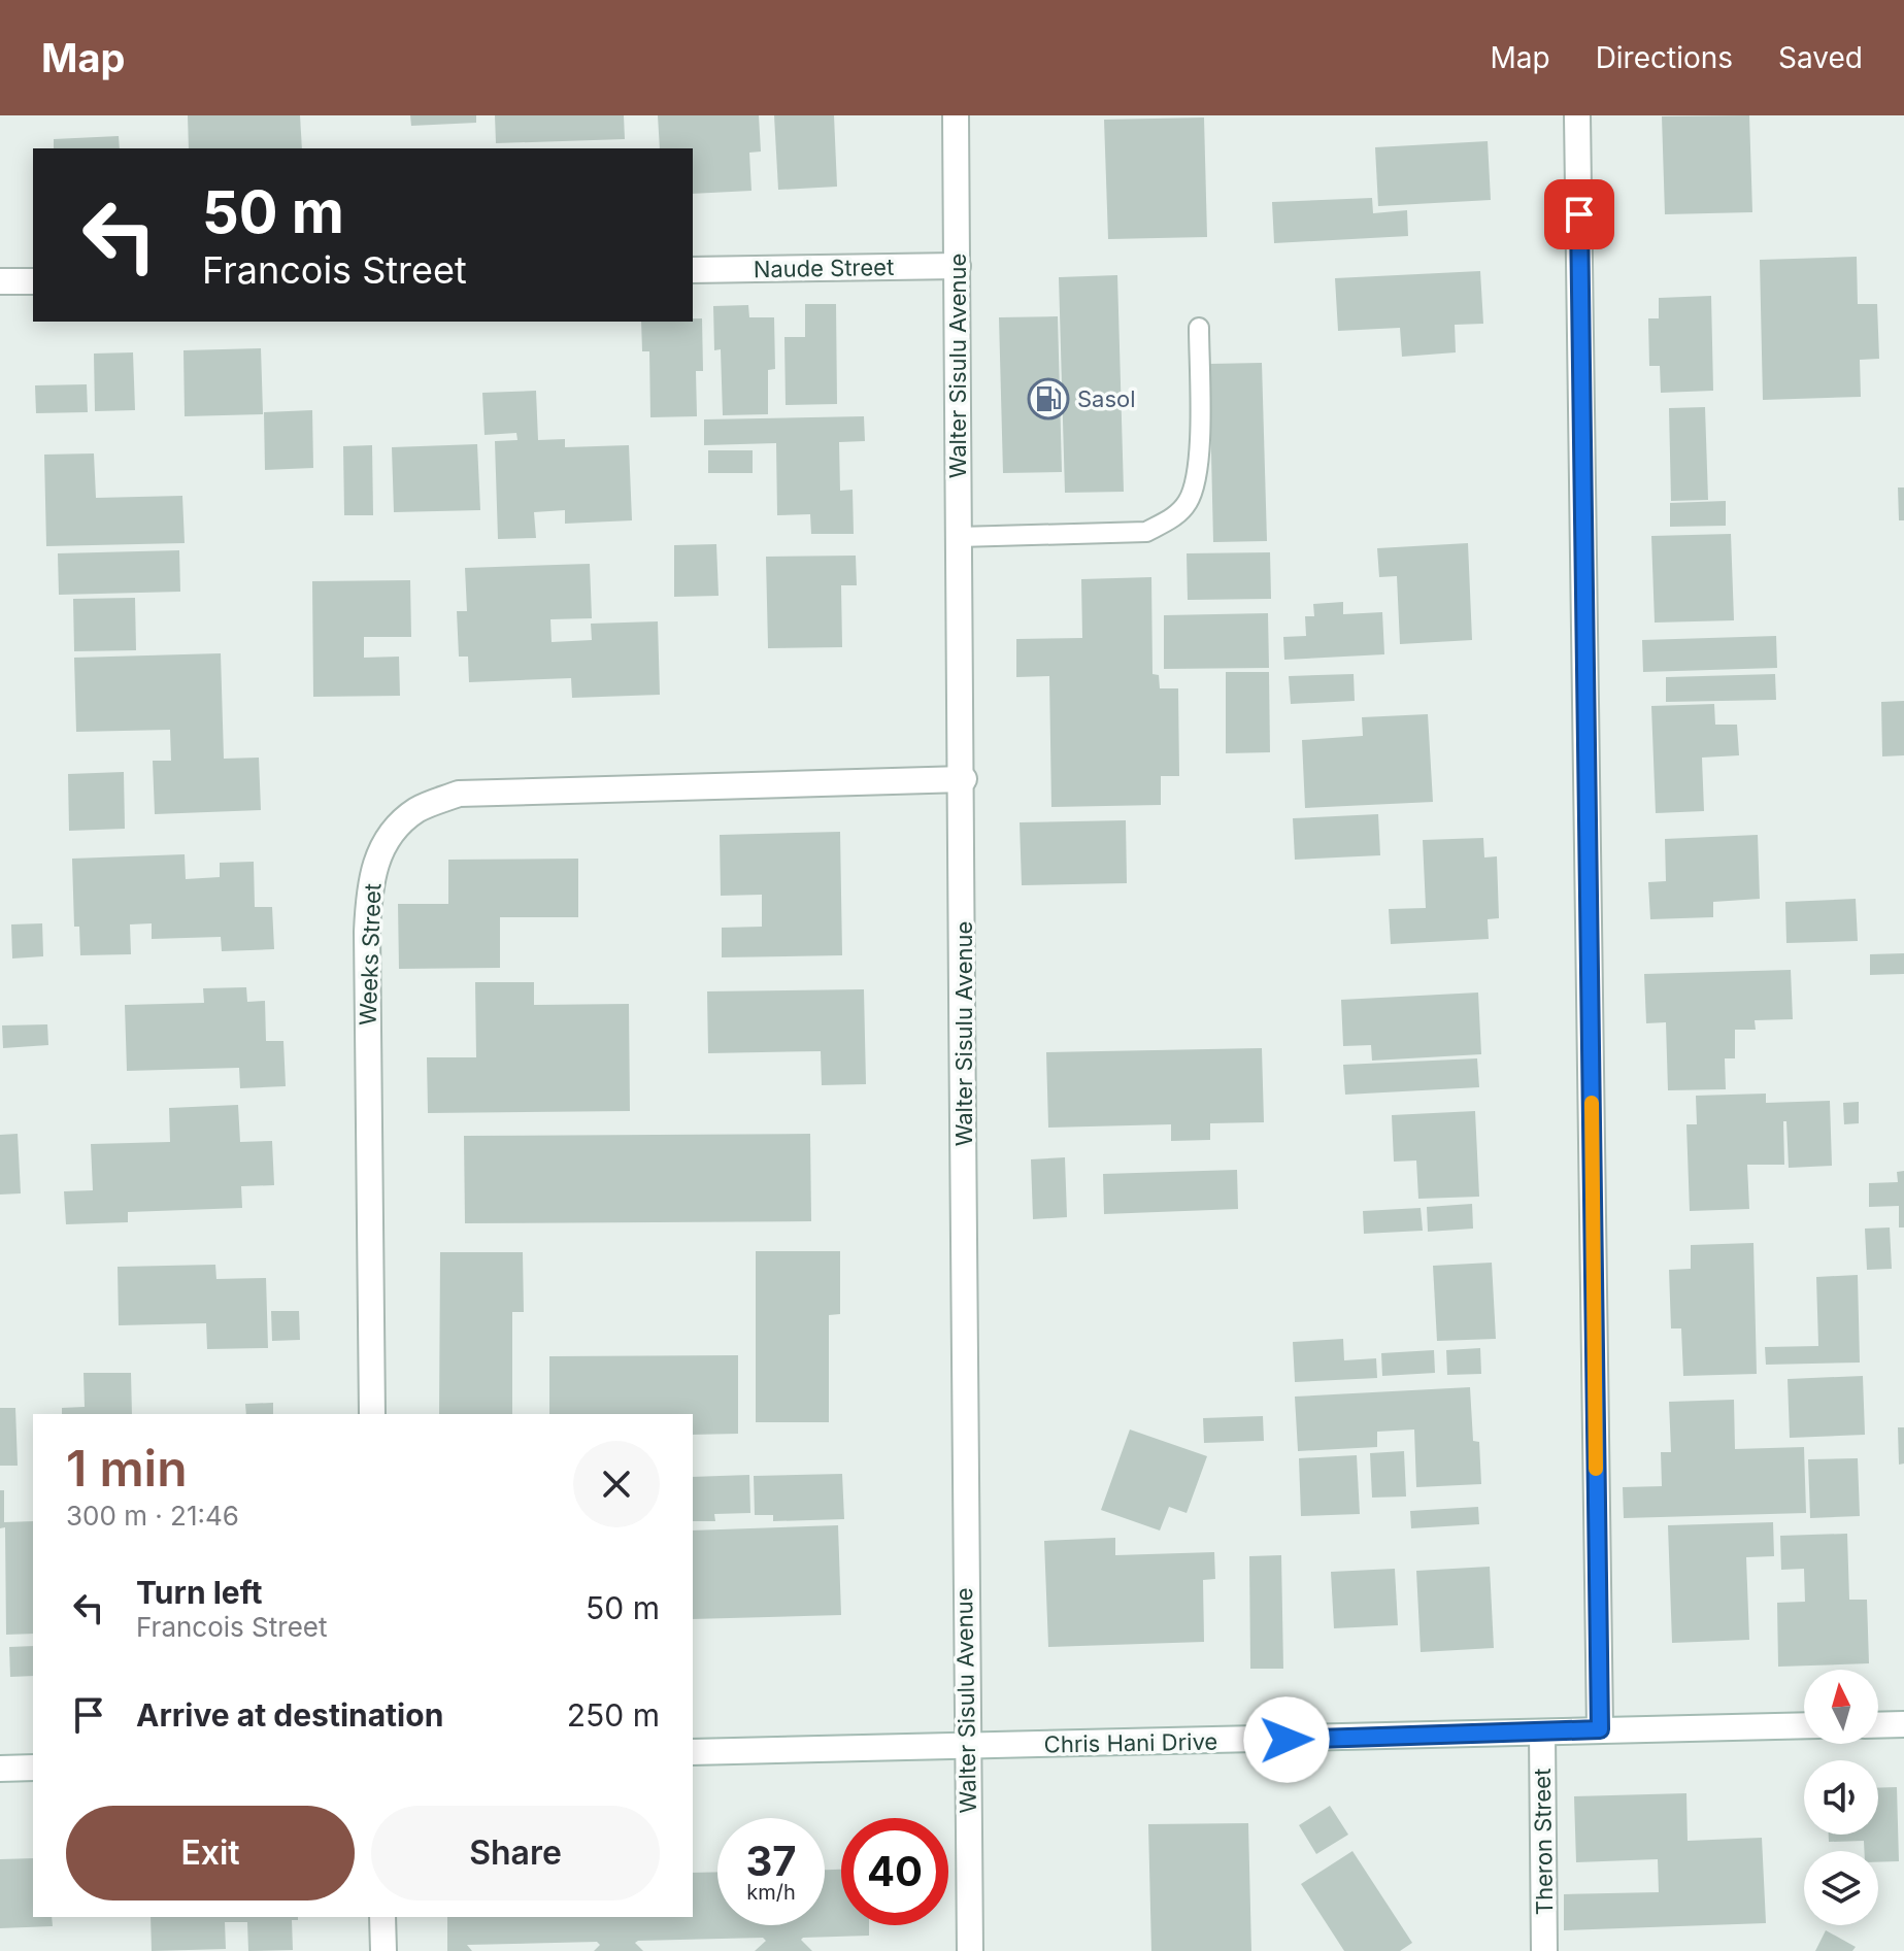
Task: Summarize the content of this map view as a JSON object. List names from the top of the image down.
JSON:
{
  "streets": {
    "street": [
      "Naude Street",
      "Walter Sisulu Avenue",
      "Weeks Street",
      "Chris Hani Drive",
      "Theron Street"
    ]
  },
  "crossings": [
    ["Naude Street", "Walter Sisulu Avenue"],
    ["Walter Sisulu Avenue", "Weeks Street"],
    ["Walter Sisulu Avenue", "Chris Hani Drive"],
    ["Chris Hani Drive", "Theron Street"]
  ],
  "places": {
    "fuel station": ["Sasol"]
  },
  "north": "top",
  "page": {
    "header": "Map",
    "nav": ["Map", "Directions", "Saved"],
    "turn": ["50 m", "Francois Street"],
    "heading": ["1 min", "300 m · 21:46"],
    "list": [
      {
        "name": "Turn left",
        "note": "Francois Street",
        "value": "50 m"
      },
      {
        "name": "Arrive at destination",
        "value": "250 m"
      }
    ],
    "buttons": ["Exit", "Share"],
    "speed": "37 km/h",
    "limit": "40"
  }
}
